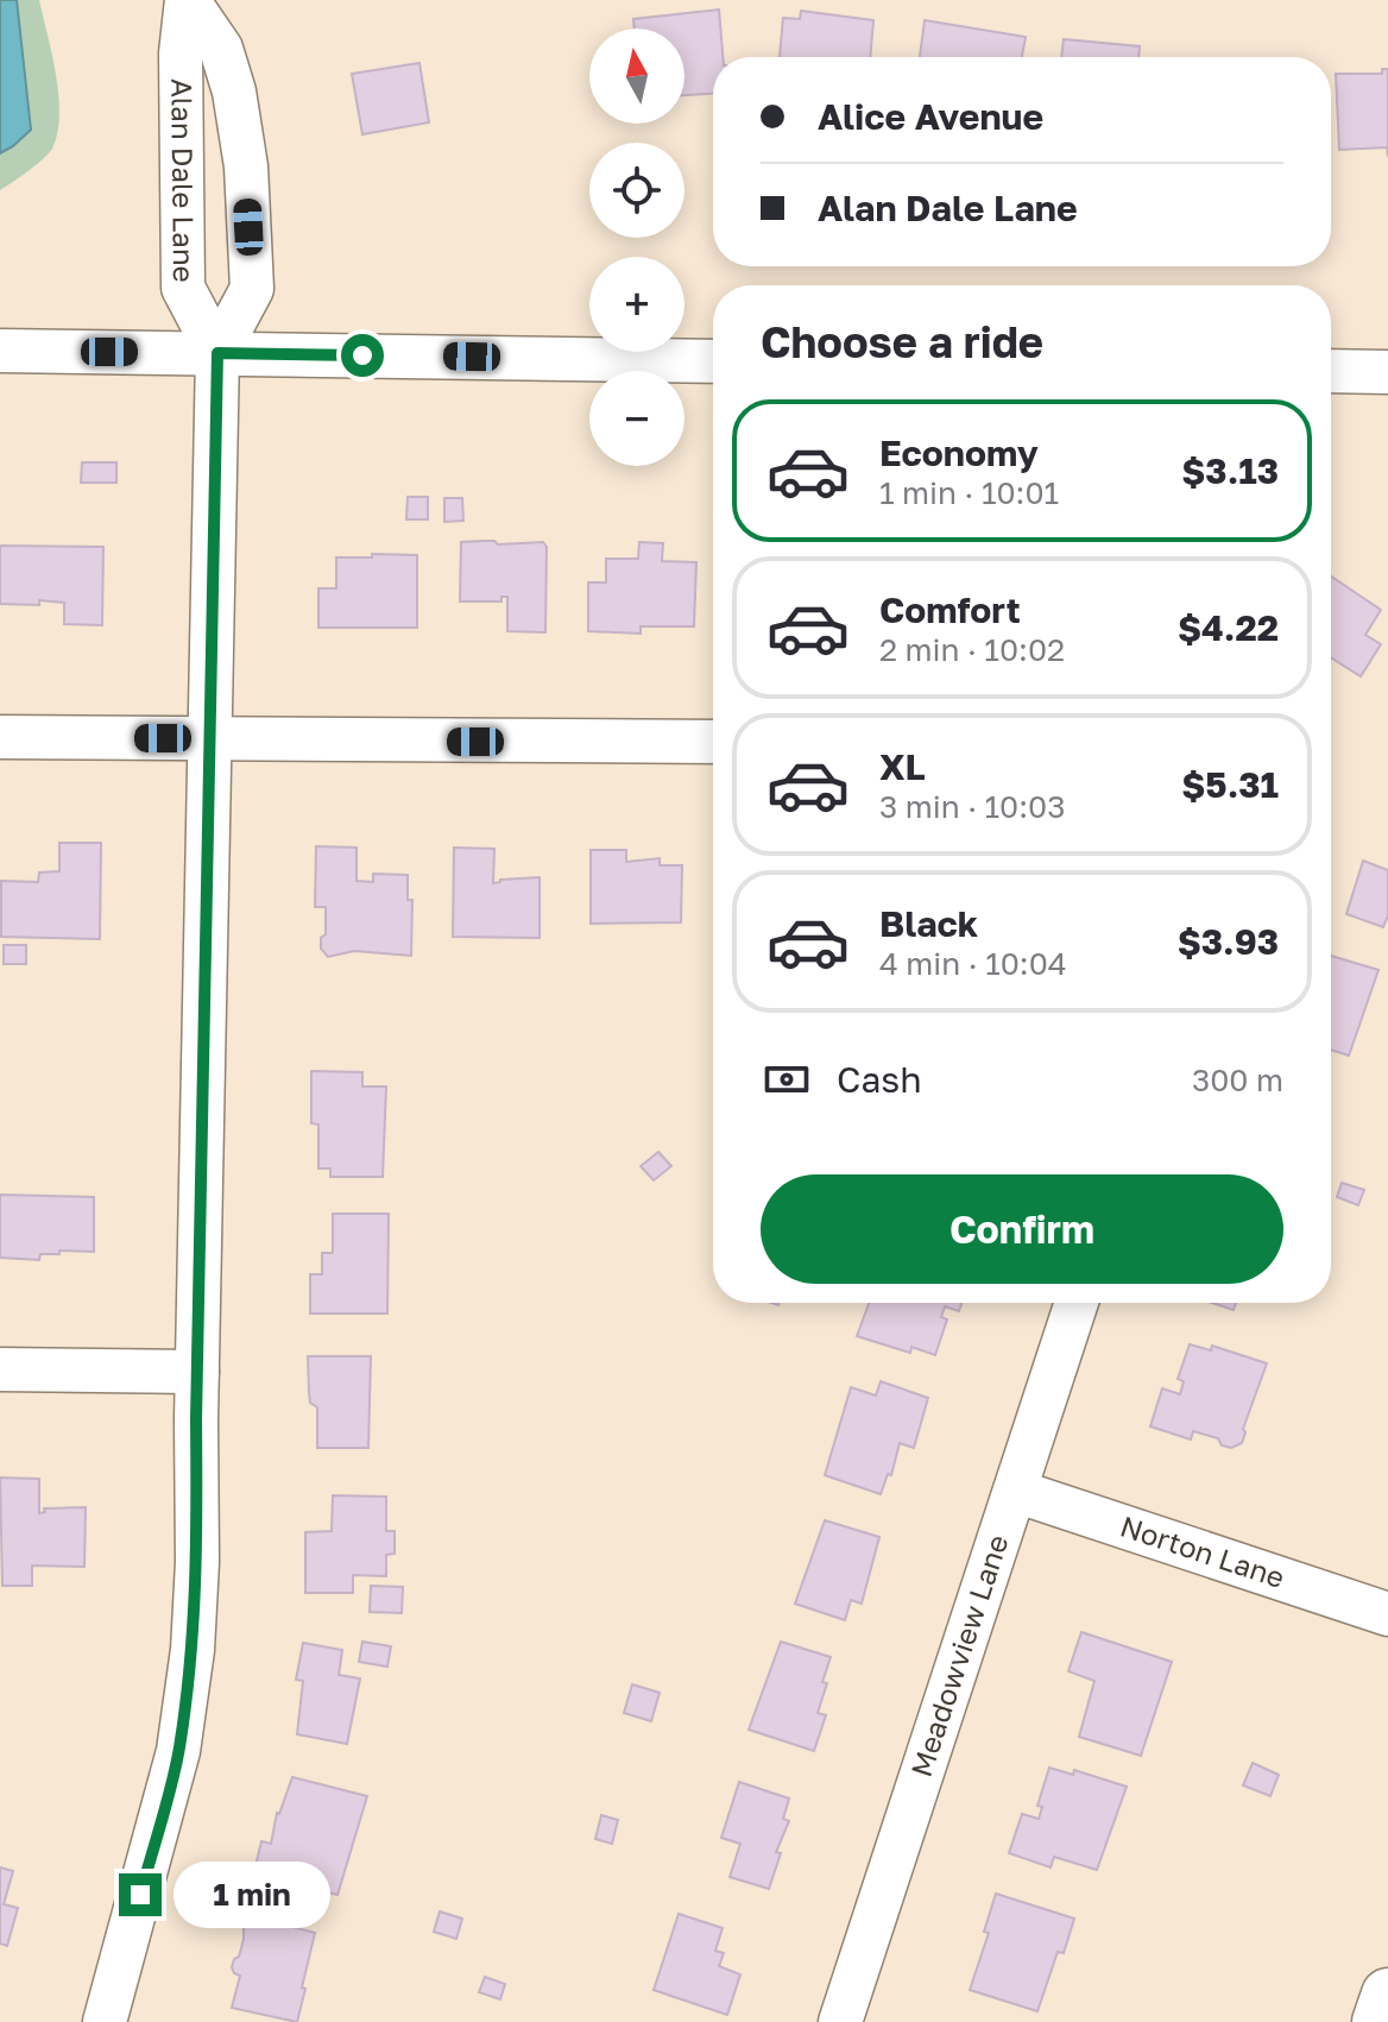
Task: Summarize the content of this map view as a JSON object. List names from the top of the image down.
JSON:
{
  "streets": {
    "street": ["Alan Dale Lane", "Norton Lane", "Meadowview Lane"]
  },
  "crossings": [
    ["Norton Lane", "Meadowview Lane"]
  ],
  "north": "top",
  "page": {
    "map_buttons": ["+", "−"],
    "banner": ["Alice Avenue", "Alan Dale Lane"],
    "heading": "Choose a ride",
    "list": [
      {
        "name": "Economy",
        "note": "1 min · 10:01",
        "value": "$3.13"
      },
      {
        "name": "Comfort",
        "note": "2 min · 10:02",
        "value": "$4.22"
      },
      {
        "name": "XL",
        "note": "3 min · 10:03",
        "value": "$5.31"
      },
      {
        "name": "Black",
        "note": "4 min · 10:04",
        "value": "$3.93"
      }
    ],
    "pay": ["Cash", "300 m"],
    "buttons": "Confirm",
    "bubble": "1 min"
  }
}
